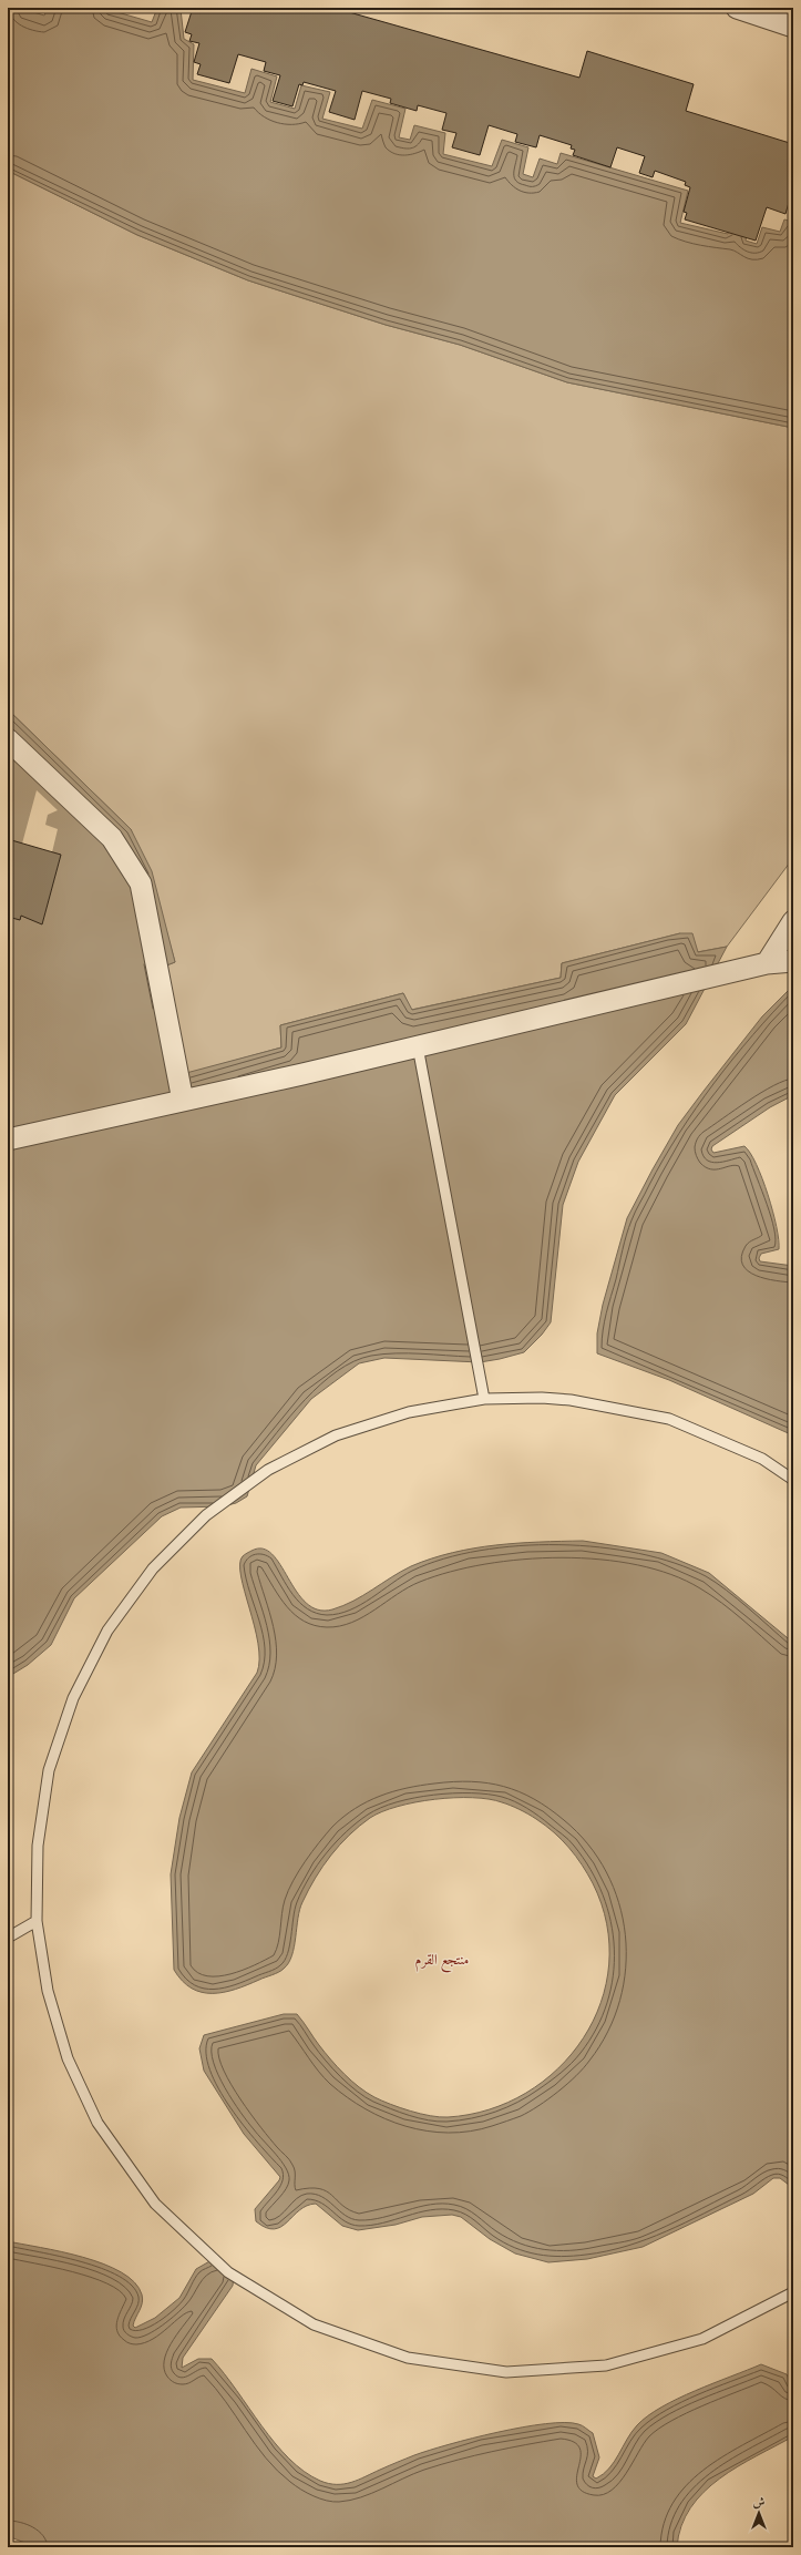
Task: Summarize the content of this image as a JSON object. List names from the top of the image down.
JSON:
{
  "districts": ["منتجع القرم"],
  "north": "top"
}
